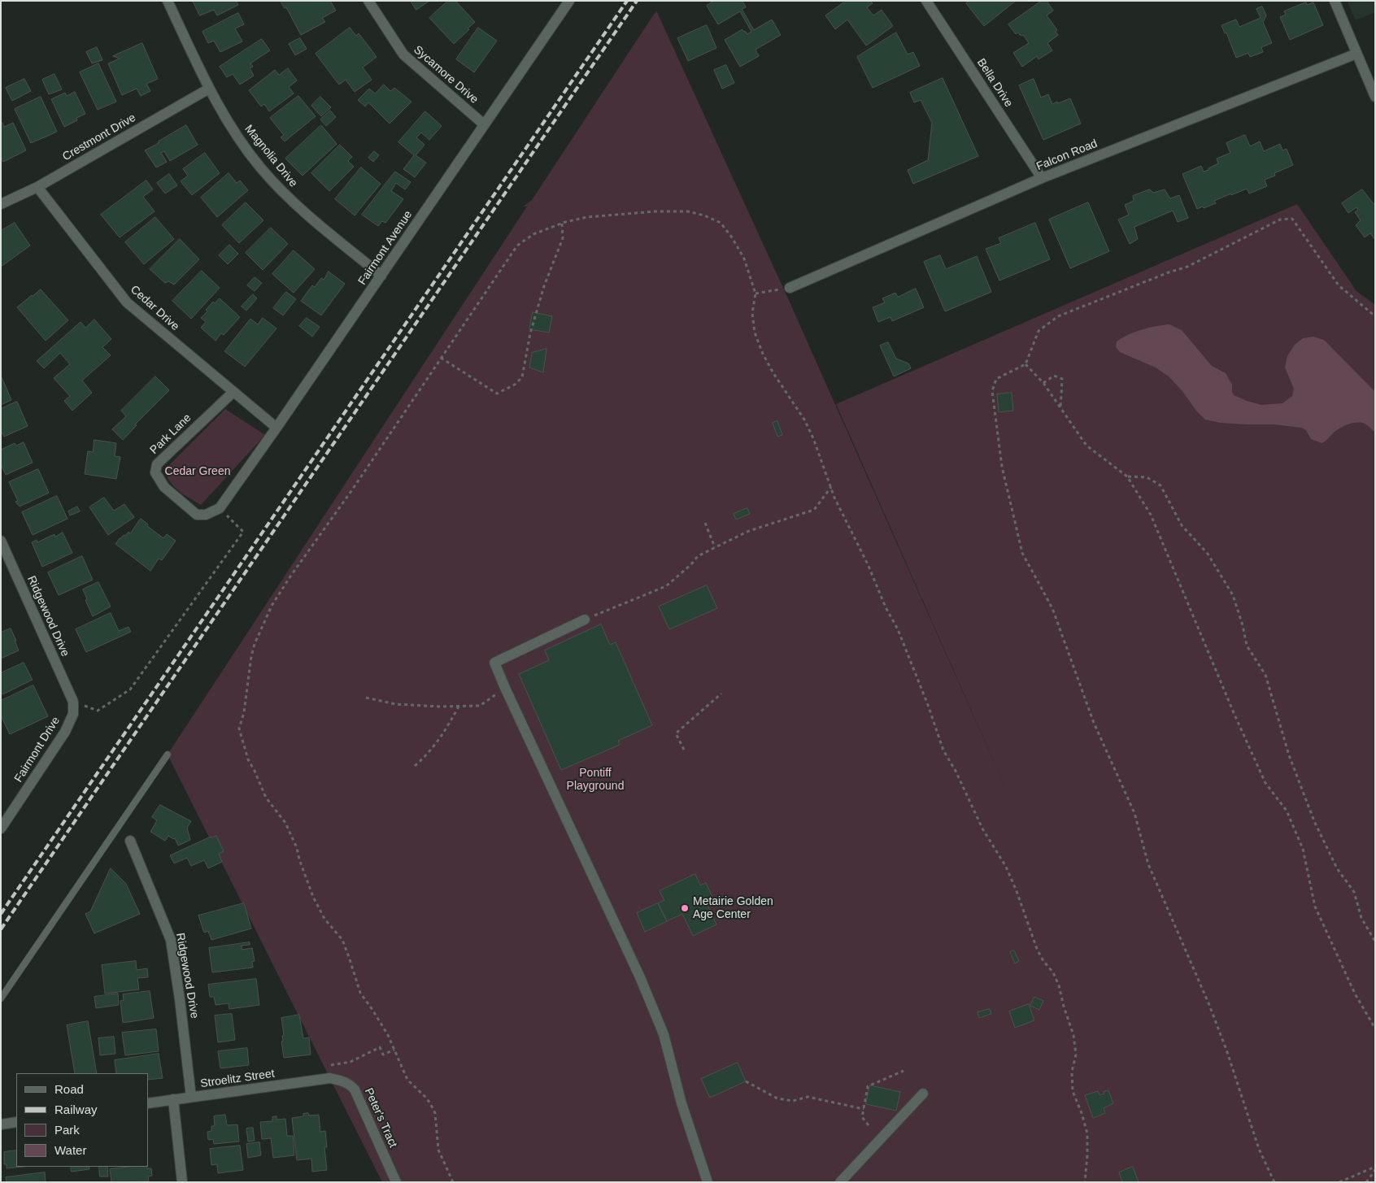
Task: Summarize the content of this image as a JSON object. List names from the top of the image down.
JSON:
{
  "streets": {
    "street": [
      "Sycamore Drive",
      "Bella Drive",
      "Crestmont Drive",
      "Falcon Road",
      "Magnolia Drive",
      "Fairmont Avenue",
      "Cedar Drive",
      "Park Lane",
      "Ridgewood Drive",
      "Fairmont Drive",
      "Stroelitz Street",
      "Peter's Tract"
    ]
  },
  "crossings": [
    ["Sycamore Drive", "Fairmont Avenue"],
    ["Bella Drive", "Falcon Road"],
    ["Crestmont Drive", "Magnolia Drive"],
    ["Crestmont Drive", "Cedar Drive"],
    ["Magnolia Drive", "Fairmont Avenue"],
    ["Fairmont Avenue", "Cedar Drive"],
    ["Fairmont Avenue", "Park Lane"],
    ["Cedar Drive", "Park Lane"],
    ["Ridgewood Drive", "Fairmont Drive"],
    ["Ridgewood Drive", "Stroelitz Street"],
    ["Stroelitz Street", "Peter's Tract"]
  ],
  "parks": ["Cedar Green", "Pontiff Playground"],
  "places": ["Metairie Golden Age Center"],
  "legend": [
    "Road",
    "Railway",
    "Park",
    "Water"
  ]
}
